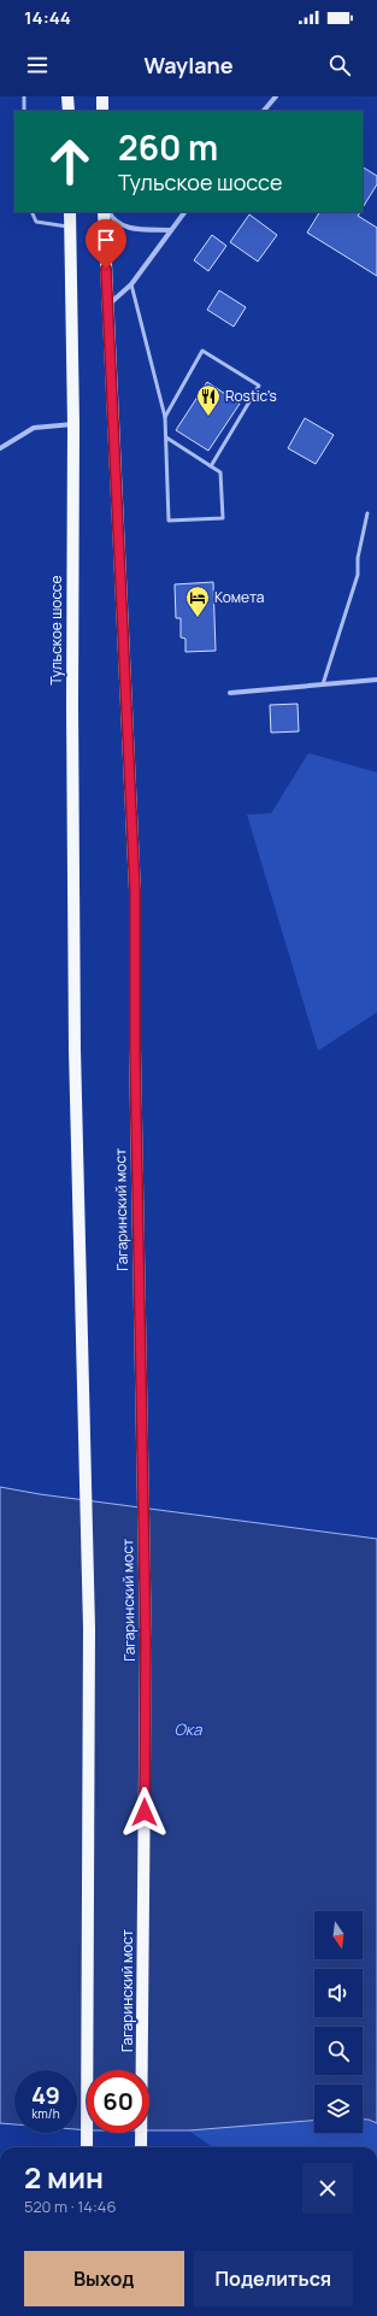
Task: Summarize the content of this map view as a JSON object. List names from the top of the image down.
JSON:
{
  "streets": {
    "main road": ["Тульское шоссе", "Гагаринский мост"]
  },
  "water": ["Ока"],
  "places": {
    "restaurant": ["Rostic's"],
    "hotel": ["Комета"]
  },
  "north": "bottom",
  "page": {
    "status": "14:44",
    "header": "Waylane",
    "turn": ["260 m", "Тульское шоссе"],
    "speed": "49 km/h",
    "limit": "60",
    "heading": ["2 мин", "520 m · 14:46"],
    "buttons": ["Выход", "Поделиться"]
  }
}
